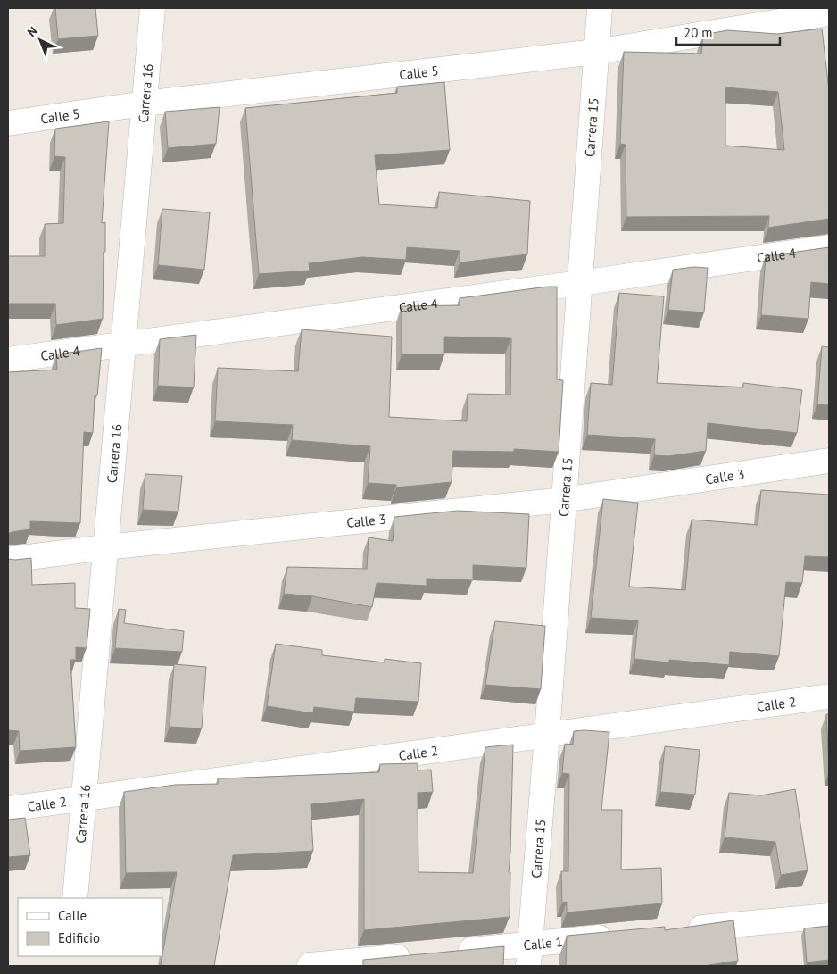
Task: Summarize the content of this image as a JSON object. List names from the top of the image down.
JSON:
{
  "streets": {
    "street": [
      "Calle 5",
      "Carrera 16",
      "Carrera 15",
      "Calle 4",
      "Calle 3",
      "Calle 2",
      "Calle 1"
    ]
  },
  "crossings": [
    ["Calle 5", "Carrera 16"],
    ["Calle 5", "Carrera 15"],
    ["Carrera 16", "Calle 4"],
    ["Carrera 16", "Calle 3"],
    ["Carrera 16", "Calle 2"],
    ["Carrera 15", "Calle 4"],
    ["Carrera 15", "Calle 3"],
    ["Carrera 15", "Calle 2"],
    ["Carrera 15", "Calle 1"]
  ],
  "legend": ["Calle", "Edificio"],
  "scale_bar": "20 m",
  "north": "top left"
}
